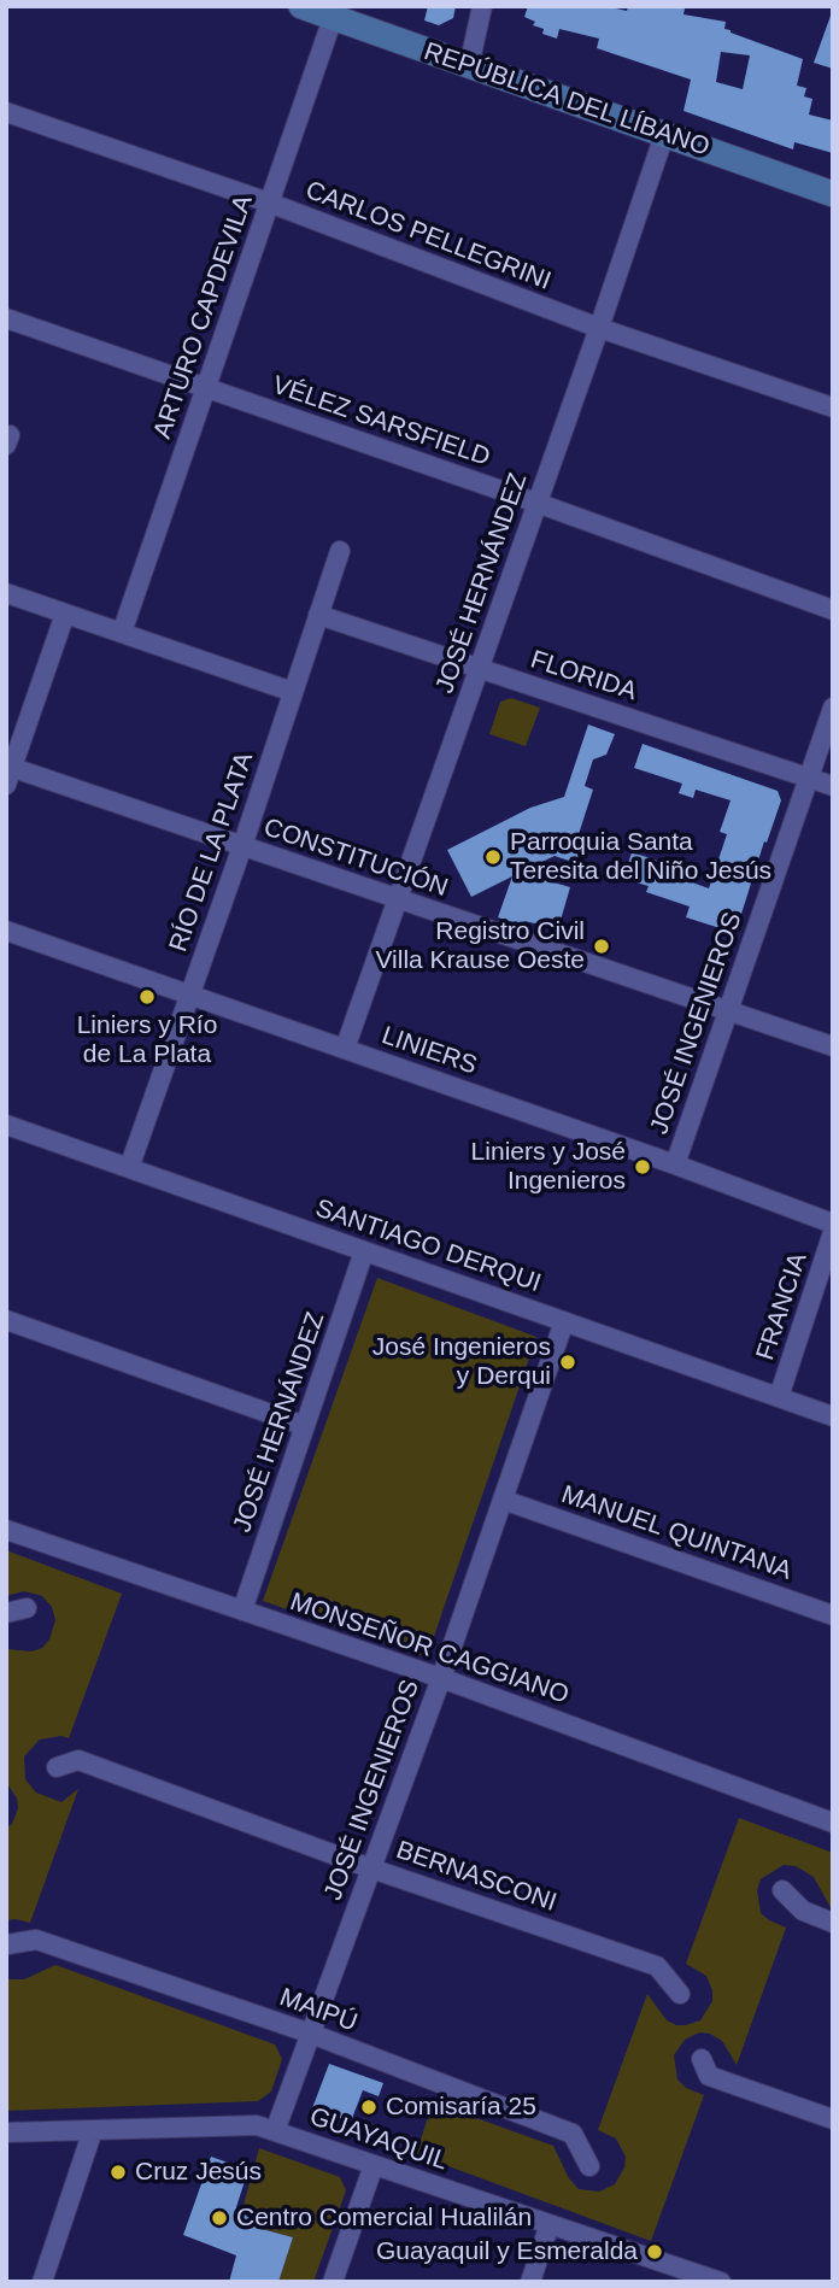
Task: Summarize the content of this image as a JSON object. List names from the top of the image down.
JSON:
{
  "streets": {
    "main road": ["REPÚBLICA DEL LÍBANO"],
    "street": [
      "CARLOS PELLEGRINI",
      "ARTURO CAPDEVILA",
      "VÉLEZ SARSFIELD",
      "JOSÉ HERNÁNDEZ",
      "FLORIDA",
      "RÍO DE LA PLATA",
      "CONSTITUCIÓN",
      "JOSÉ INGENIEROS",
      "LINIERS",
      "SANTIAGO DERQUI",
      "FRANCIA",
      "MANUEL QUINTANA",
      "MONSEÑOR CAGGIANO",
      "BERNASCONI",
      "MAIPÚ",
      "GUAYAQUIL"
    ]
  },
  "crossings": [
    ["REPÚBLICA DEL LÍBANO", "ARTURO CAPDEVILA"],
    ["REPÚBLICA DEL LÍBANO", "JOSÉ HERNÁNDEZ"],
    ["CARLOS PELLEGRINI", "ARTURO CAPDEVILA"],
    ["CARLOS PELLEGRINI", "JOSÉ HERNÁNDEZ"],
    ["ARTURO CAPDEVILA", "VÉLEZ SARSFIELD"],
    ["VÉLEZ SARSFIELD", "JOSÉ HERNÁNDEZ"],
    ["JOSÉ HERNÁNDEZ", "FLORIDA"],
    ["JOSÉ HERNÁNDEZ", "CONSTITUCIÓN"],
    ["JOSÉ HERNÁNDEZ", "LINIERS"],
    ["JOSÉ HERNÁNDEZ", "SANTIAGO DERQUI"],
    ["JOSÉ HERNÁNDEZ", "MONSEÑOR CAGGIANO"],
    ["FLORIDA", "RÍO DE LA PLATA"],
    ["FLORIDA", "JOSÉ INGENIEROS"],
    ["RÍO DE LA PLATA", "CONSTITUCIÓN"],
    ["RÍO DE LA PLATA", "LINIERS"],
    ["RÍO DE LA PLATA", "SANTIAGO DERQUI"],
    ["CONSTITUCIÓN", "JOSÉ INGENIEROS"],
    ["JOSÉ INGENIEROS", "LINIERS"],
    ["JOSÉ INGENIEROS", "SANTIAGO DERQUI"],
    ["JOSÉ INGENIEROS", "MANUEL QUINTANA"],
    ["JOSÉ INGENIEROS", "MONSEÑOR CAGGIANO"],
    ["JOSÉ INGENIEROS", "BERNASCONI"],
    ["JOSÉ INGENIEROS", "MAIPÚ"],
    ["JOSÉ INGENIEROS", "GUAYAQUIL"],
    ["SANTIAGO DERQUI", "FRANCIA"]
  ],
  "places": [
    "Parroquia Santa Teresita del Niño Jesús",
    "Registro Civil Villa Krause Oeste",
    "Liniers y Río de La Plata",
    "Liniers y José Ingenieros",
    "José Ingenieros y Derqui",
    "Comisaría 25",
    "Cruz Jesús",
    "Centro Comercial Hualilán",
    "Guayaquil y Esmeralda"
  ]
}
